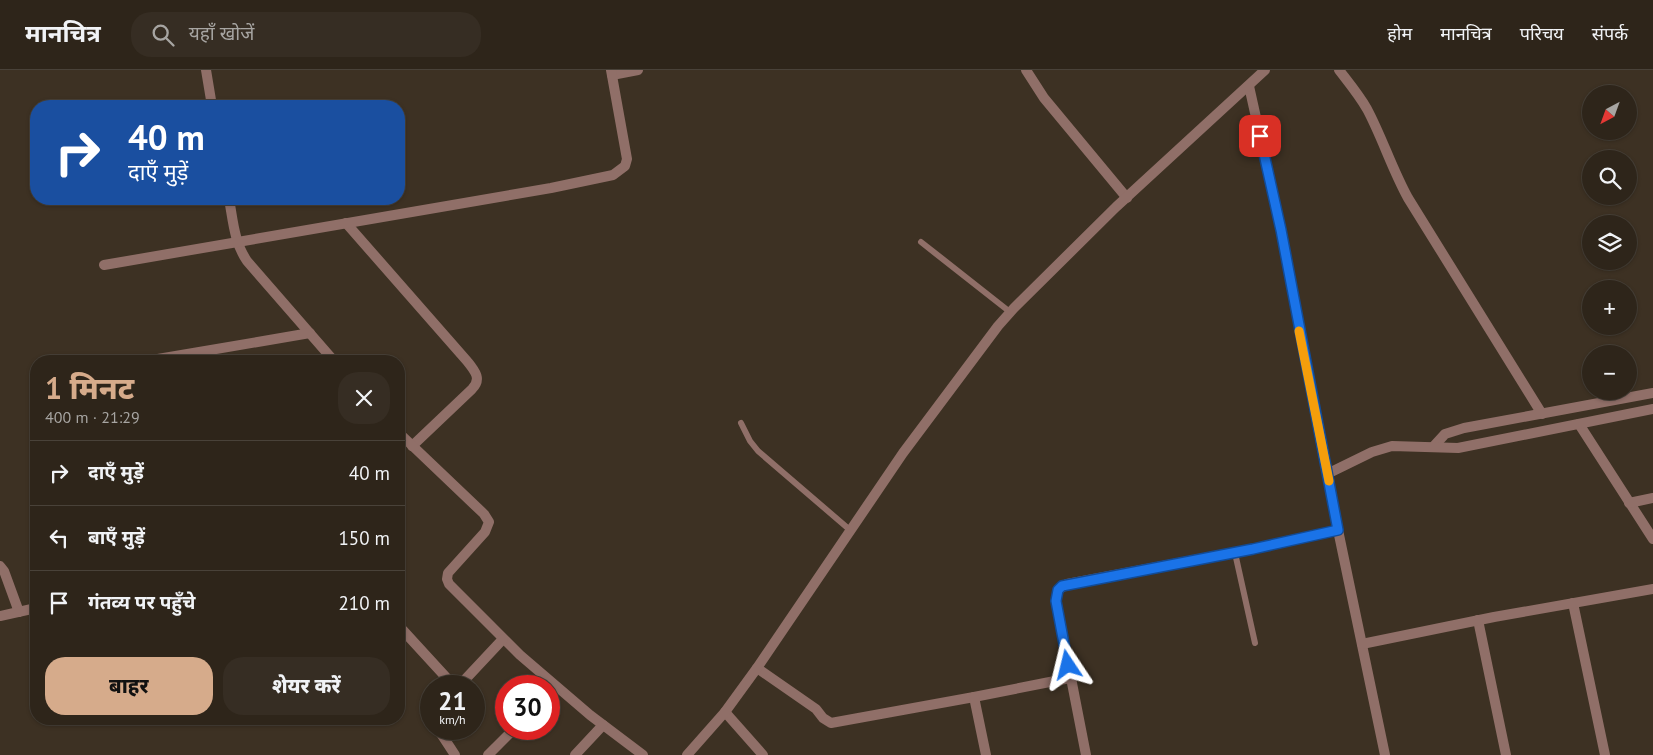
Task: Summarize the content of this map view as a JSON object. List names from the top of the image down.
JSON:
{
  "north": "bottom left",
  "page": {
    "header": "मानचित्र",
    "search": "यहाँ खोजें",
    "nav": [
      "होम",
      "मानचित्र",
      "परिचय",
      "संपर्क"
    ],
    "map_buttons": ["+", "−"],
    "turn": ["40 m", "दाएँ मुड़ें"],
    "heading": ["1 मिनट", "400 m · 21:29"],
    "list": [
      {
        "name": "दाएँ मुड़ें",
        "value": "40 m"
      },
      {
        "name": "बाएँ मुड़ें",
        "value": "150 m"
      },
      {
        "name": "गंतव्य पर पहुँचे",
        "value": "210 m"
      }
    ],
    "buttons": ["बाहर", "शेयर करें"],
    "speed": "21 km/h",
    "limit": "30"
  }
}
